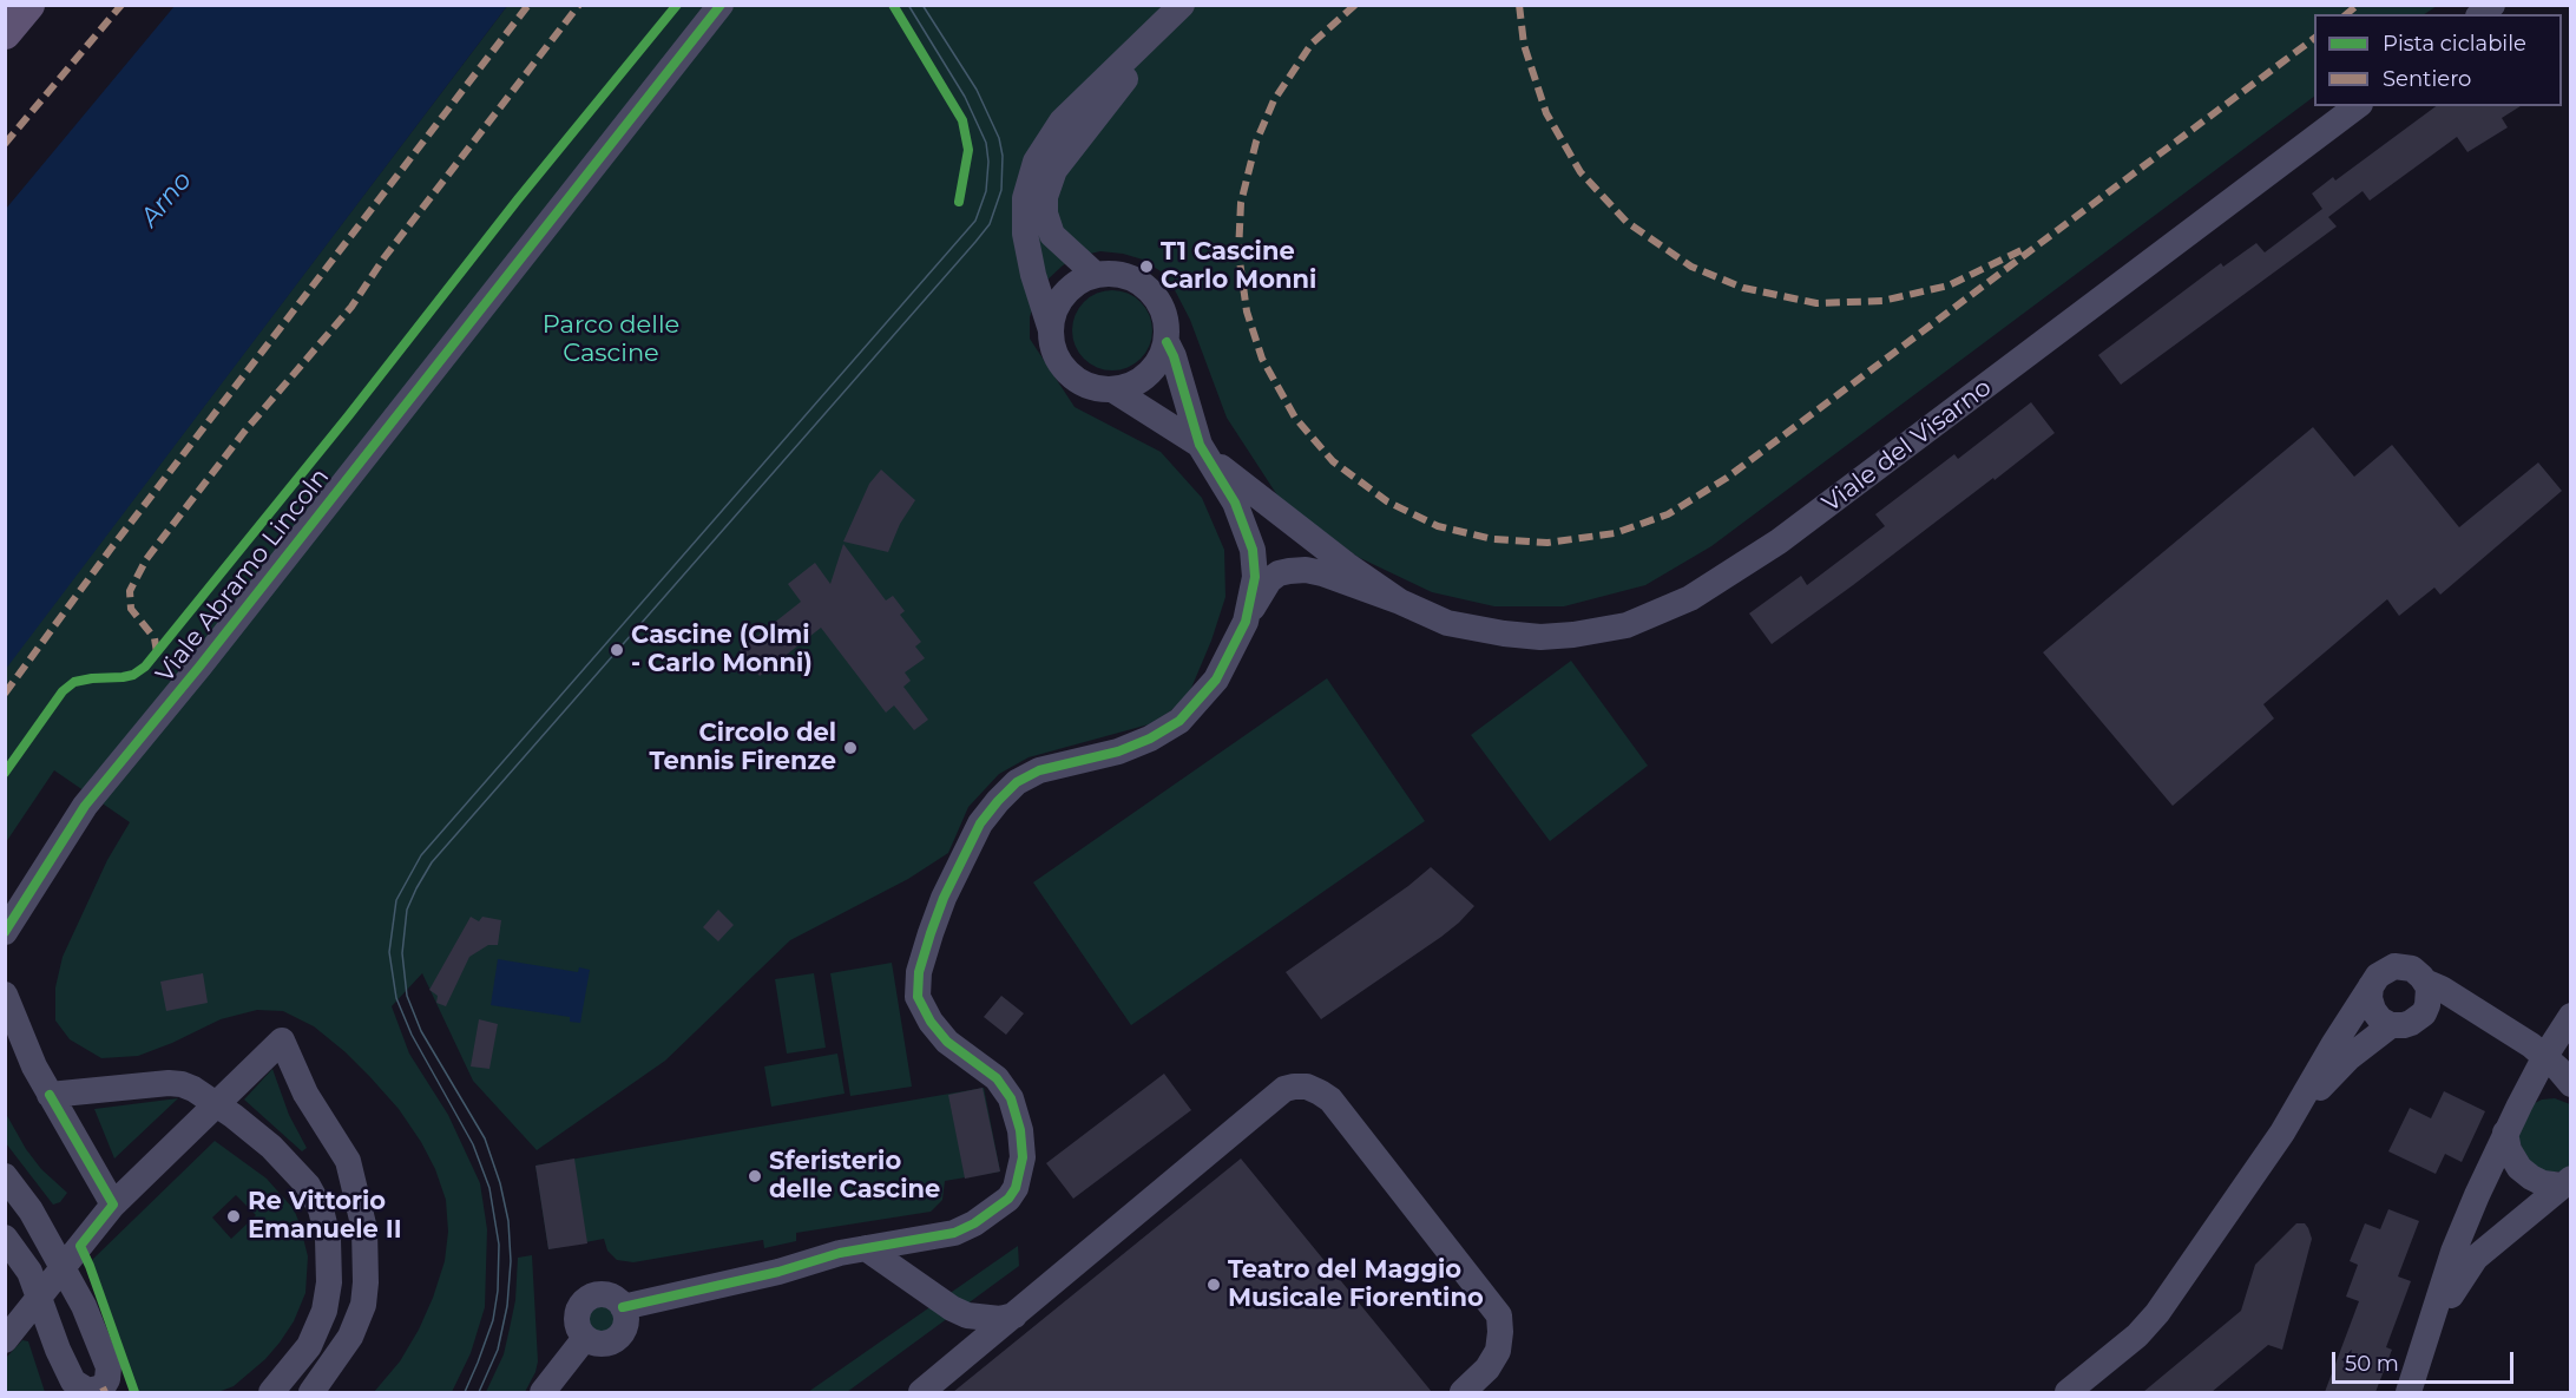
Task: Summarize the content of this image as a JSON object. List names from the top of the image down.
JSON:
{
  "streets": {
    "street": ["Viale del Visarno", "Viale Abramo Lincoln"]
  },
  "water": ["Arno"],
  "parks": ["Parco delle Cascine"],
  "places": [
    "T1 Cascine Carlo Monni",
    "Cascine (Olmi - Carlo Monni)",
    "Circolo del Tennis Firenze",
    "Sferisterio delle Cascine",
    "Re Vittorio Emanuele II",
    "Teatro del Maggio Musicale Fiorentino"
  ],
  "legend": ["Pista ciclabile", "Sentiero"],
  "scale_bar": "50 m"
}
